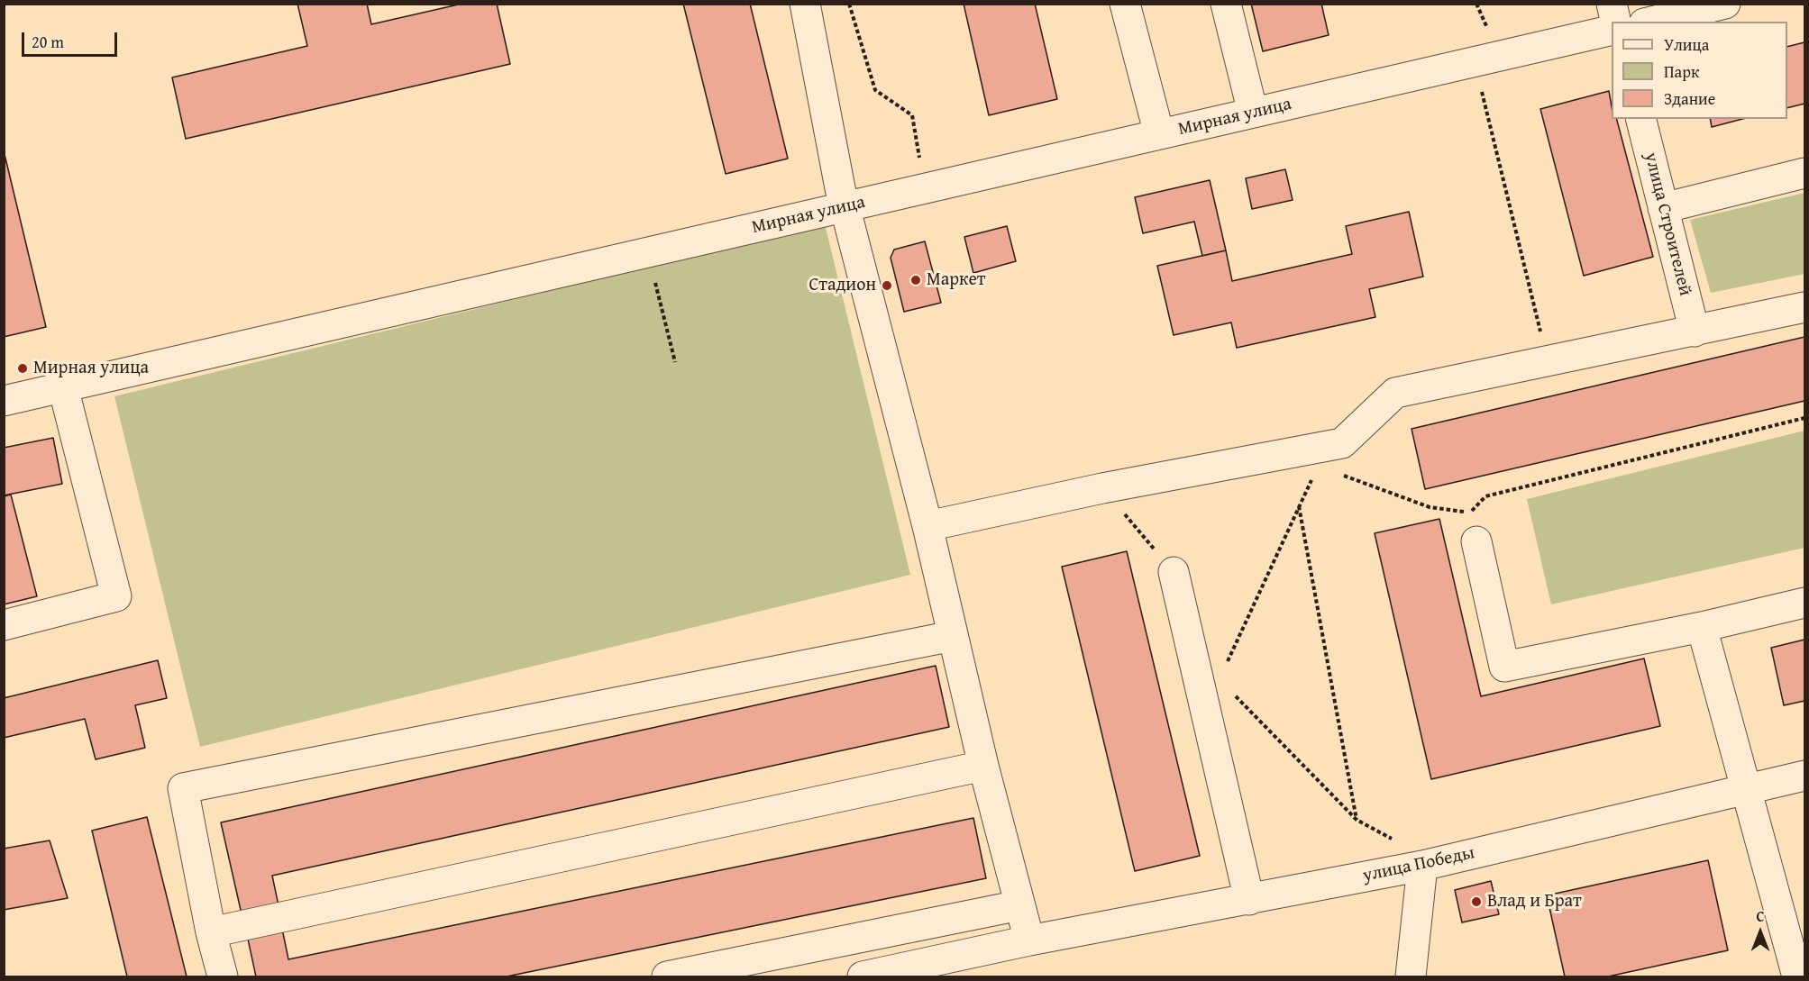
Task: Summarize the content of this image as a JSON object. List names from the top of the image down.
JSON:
{
  "streets": {
    "street": ["Мирная улица", "улица Строителей", "улица Победы"]
  },
  "places": [
    "Маркет",
    "Стадион",
    "Мирная улица",
    "Влад и Брат"
  ],
  "legend": ["Улица", "Парк", "Здание"],
  "scale_bar": "20 m",
  "north": "top"
}
